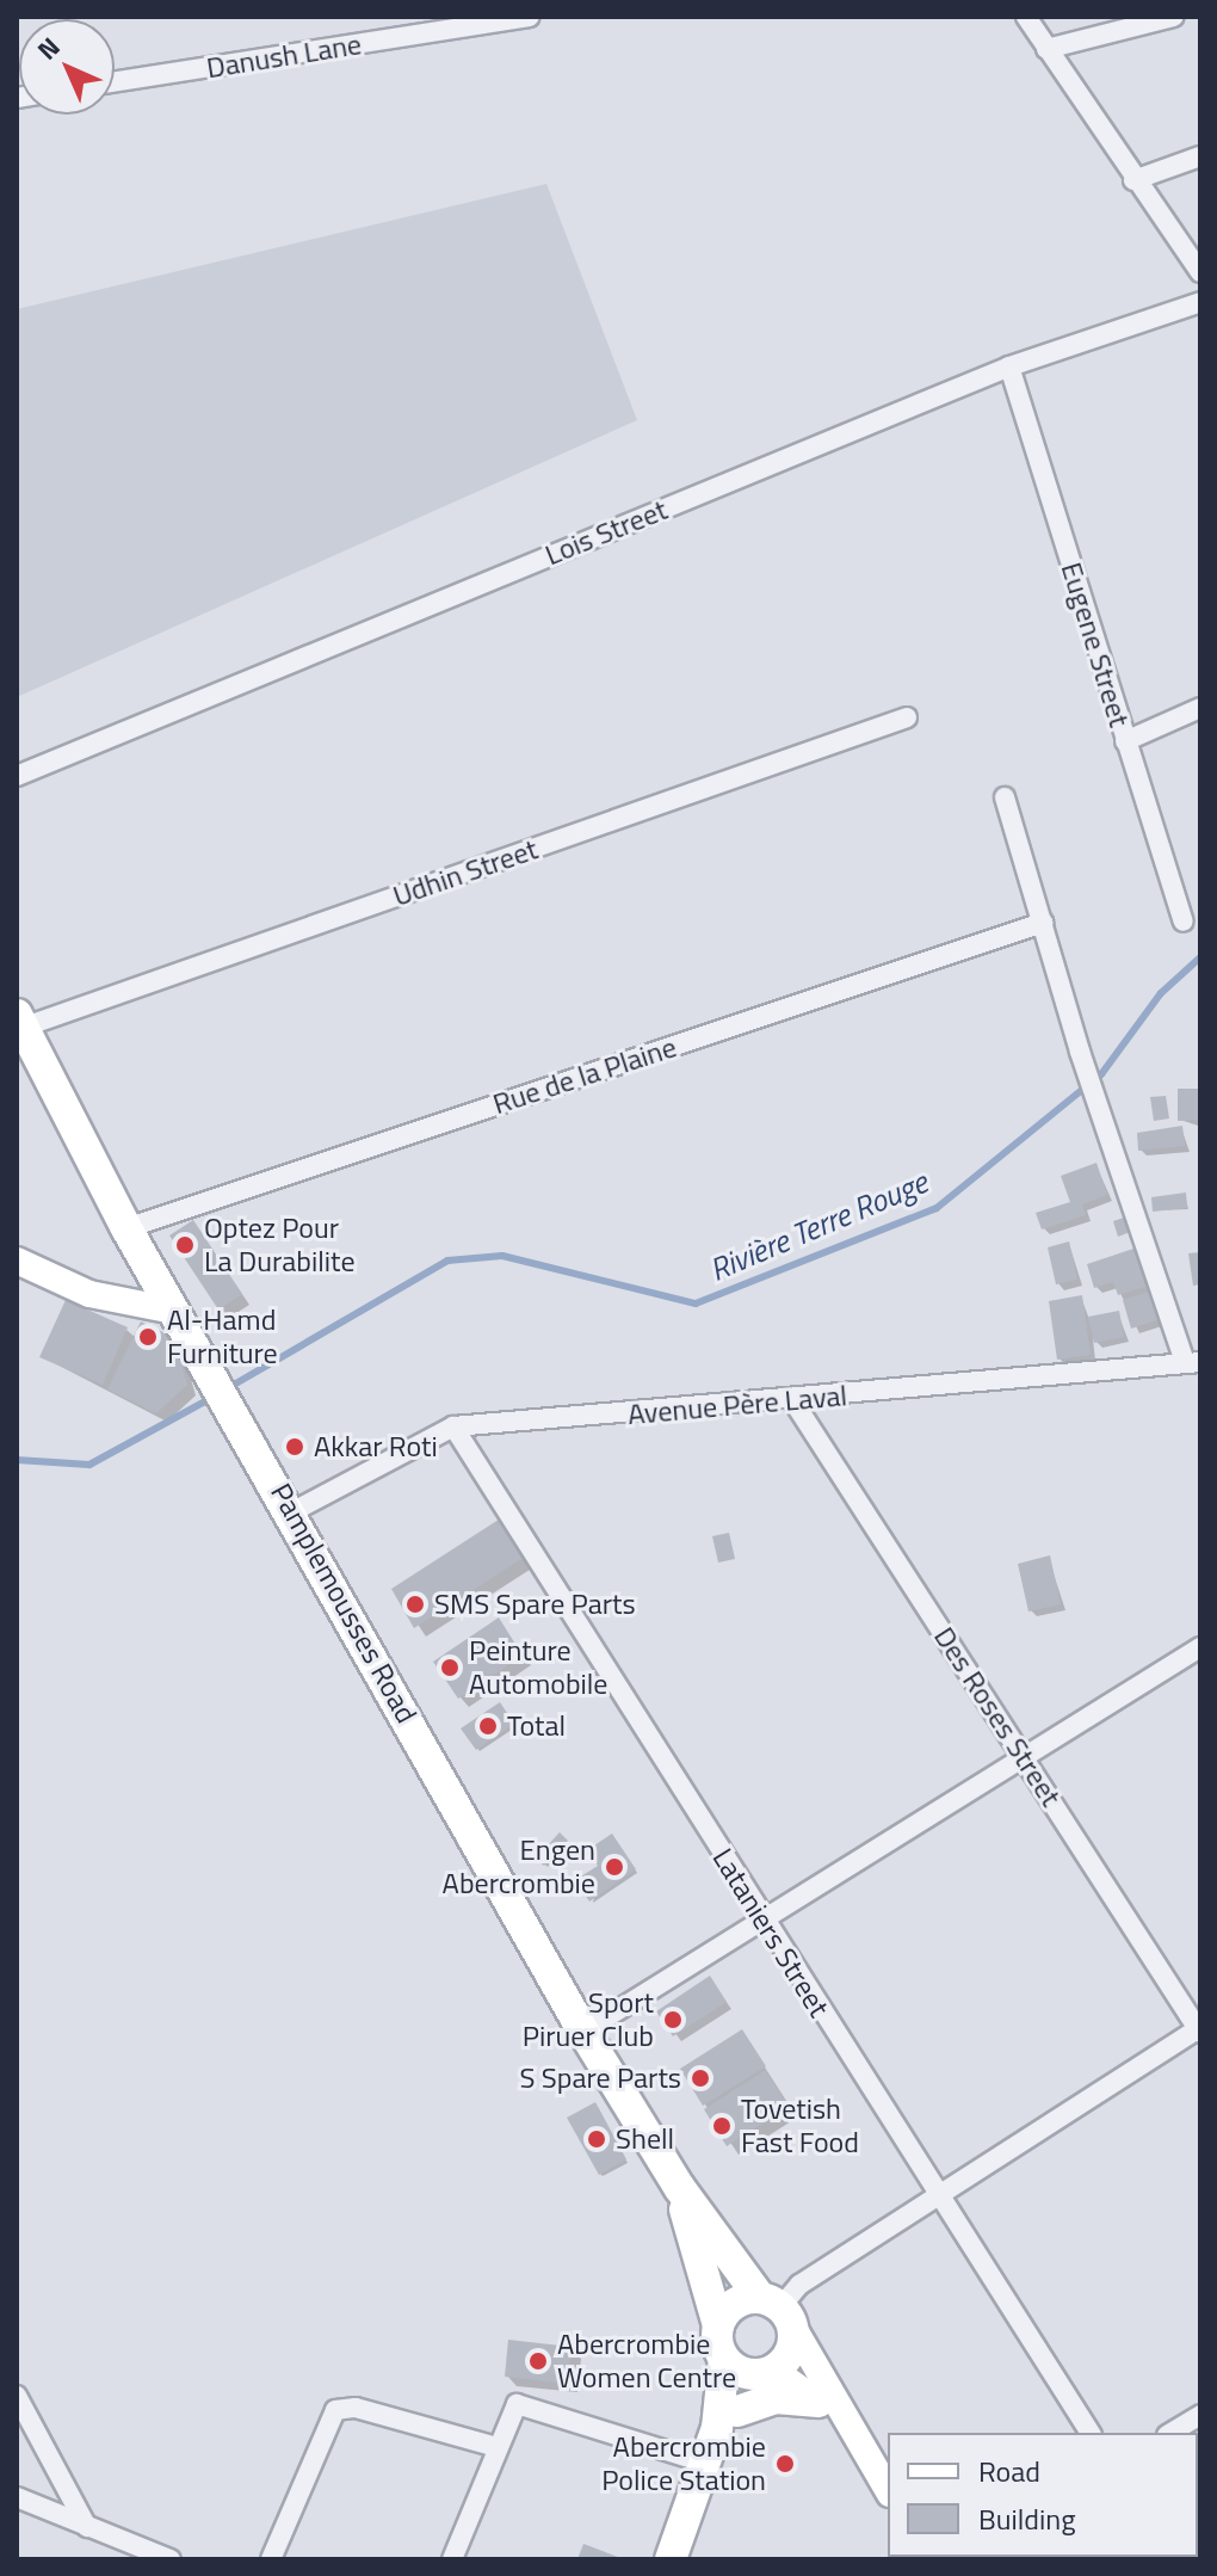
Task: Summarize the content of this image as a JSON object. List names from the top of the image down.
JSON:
{
  "streets": {
    "main road": ["Pamplemousses Road"],
    "street": [
      "Danush Lane",
      "Lois Street",
      "Eugene Street",
      "Udhin Street",
      "Rue de la Plaine",
      "Avenue Père Laval",
      "Des Roses Street",
      "Lataniers Street"
    ]
  },
  "crossings": [
    ["Lois Street", "Eugene Street"],
    ["Udhin Street", "Pamplemousses Road"],
    ["Rue de la Plaine", "Pamplemousses Road"],
    ["Avenue Père Laval", "Pamplemousses Road"],
    ["Avenue Père Laval", "Des Roses Street"],
    ["Avenue Père Laval", "Lataniers Street"]
  ],
  "water": ["Rivière Terre Rouge"],
  "places": [
    "Optez Pour La Durabilite",
    "Al-Hamd Furniture",
    "Akkar Roti",
    "SMS Spare Parts",
    "Peinture Automobile",
    "Total",
    "Engen Abercrombie",
    "Sport Piruer Club",
    "S Spare Parts",
    "Tovetish Fast Food",
    "Shell",
    "Abercrombie Women Centre",
    "Abercrombie Police Station"
  ],
  "legend": ["Road", "Building"],
  "north": "top left"
}
